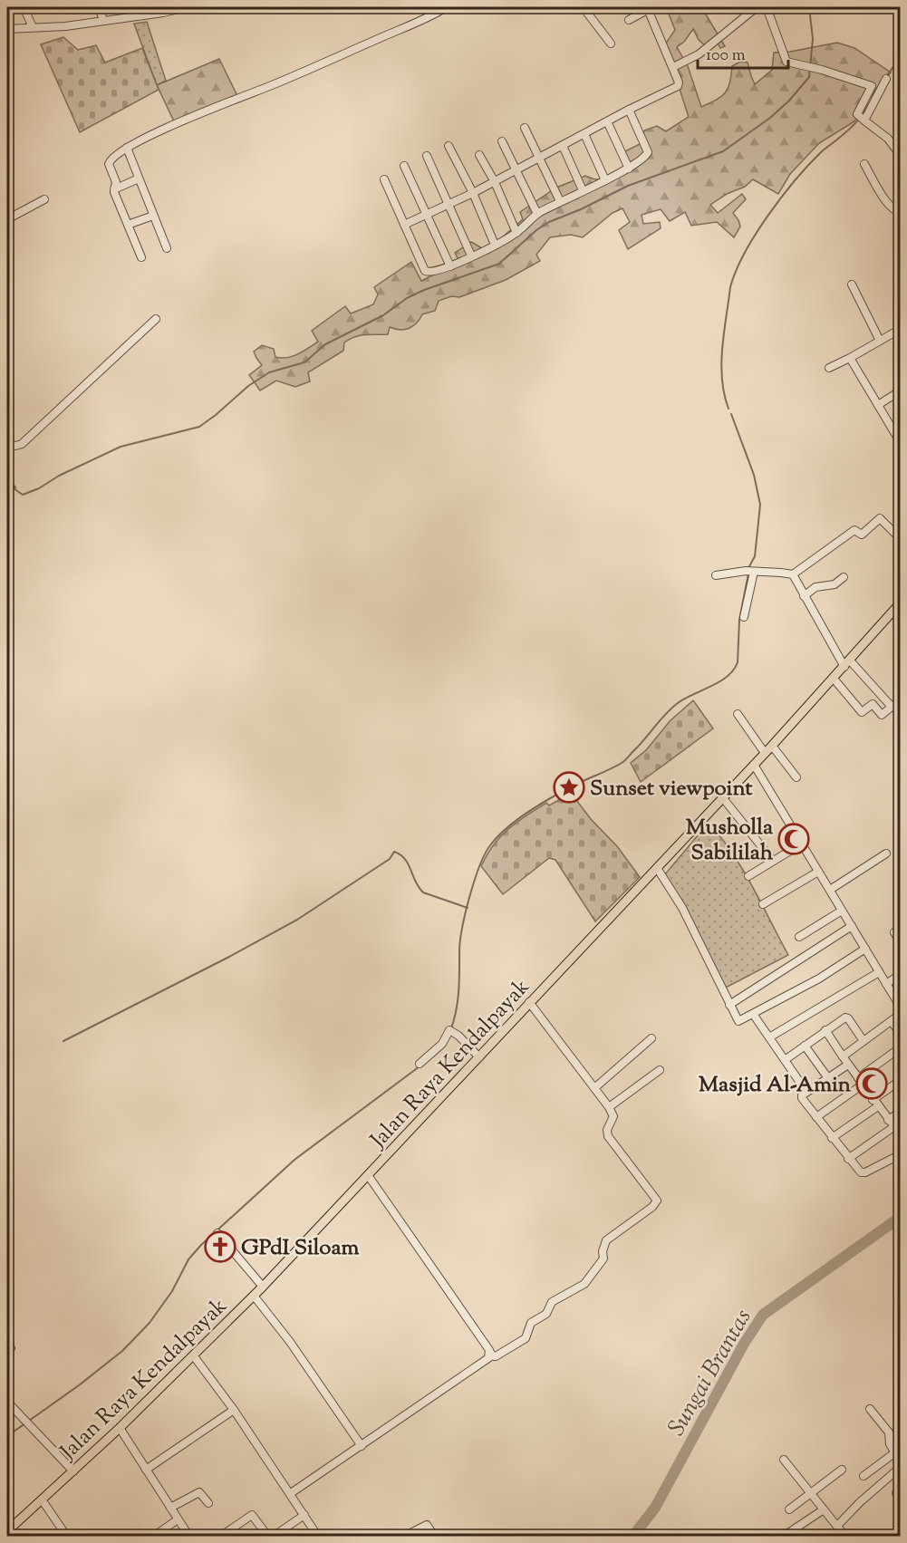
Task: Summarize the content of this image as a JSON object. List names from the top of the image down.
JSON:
{
  "streets": {
    "main road": ["Jalan Raya Kendalpayak"]
  },
  "water": ["Sungai Brantas"],
  "places": {
    "place": ["Sunset viewpoint"],
    "mosque": ["Musholla Sabililah", "Masjid Al-Amin"],
    "church": ["GPdI Siloam"]
  },
  "scale_bar": "100 m"
}
